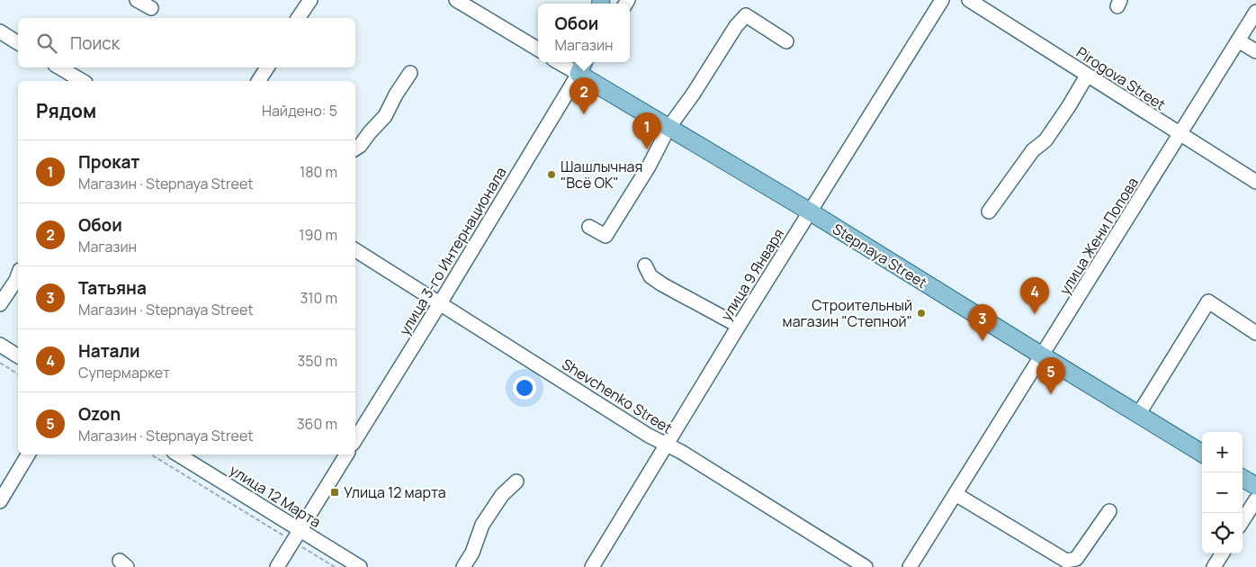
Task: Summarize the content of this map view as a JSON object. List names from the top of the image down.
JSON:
{
  "streets": {
    "main road": ["Stepnaya Street"],
    "street": [
      "Pirogova Street",
      "улица Жени Попова",
      "улица 3-го Интернационала",
      "улица 9 Января",
      "Shevchenko Street",
      "улица 12 Марта"
    ]
  },
  "crossings": [
    ["Pirogova Street", "улица Жени Попова"],
    ["улица Жени Попова", "Stepnaya Street"],
    ["улица 3-го Интернационала", "Stepnaya Street"],
    ["улица 3-го Интернационала", "Shevchenko Street"],
    ["Stepnaya Street", "улица 9 Января"],
    ["улица 9 Января", "Shevchenko Street"]
  ],
  "places": {
    "other": ["Шашлычная \"Всё ОК\"", "Строительный магазин \"Степной\""],
    "transit": ["Улица 12 марта"]
  },
  "page": {
    "popup": ["Обои", "Магазин"],
    "search": "Поиск",
    "pins": [
      "2",
      "1",
      "4",
      "3",
      "5"
    ],
    "heading": ["Рядом", "Найдено: 5"],
    "list": [
      {
        "mark": "1",
        "name": "Прокат",
        "note": "Магазин · Stepnaya Street",
        "value": "180 m"
      },
      {
        "mark": "2",
        "name": "Обои",
        "note": "Магазин",
        "value": "190 m"
      },
      {
        "mark": "3",
        "name": "Татьяна",
        "note": "Магазин · Stepnaya Street",
        "value": "310 m"
      },
      {
        "mark": "4",
        "name": "Натали",
        "note": "Супермаркет",
        "value": "350 m"
      },
      {
        "mark": "5",
        "name": "Ozon",
        "note": "Магазин · Stepnaya Street",
        "value": "360 m"
      }
    ],
    "map_buttons": ["+", "−"]
  }
}
